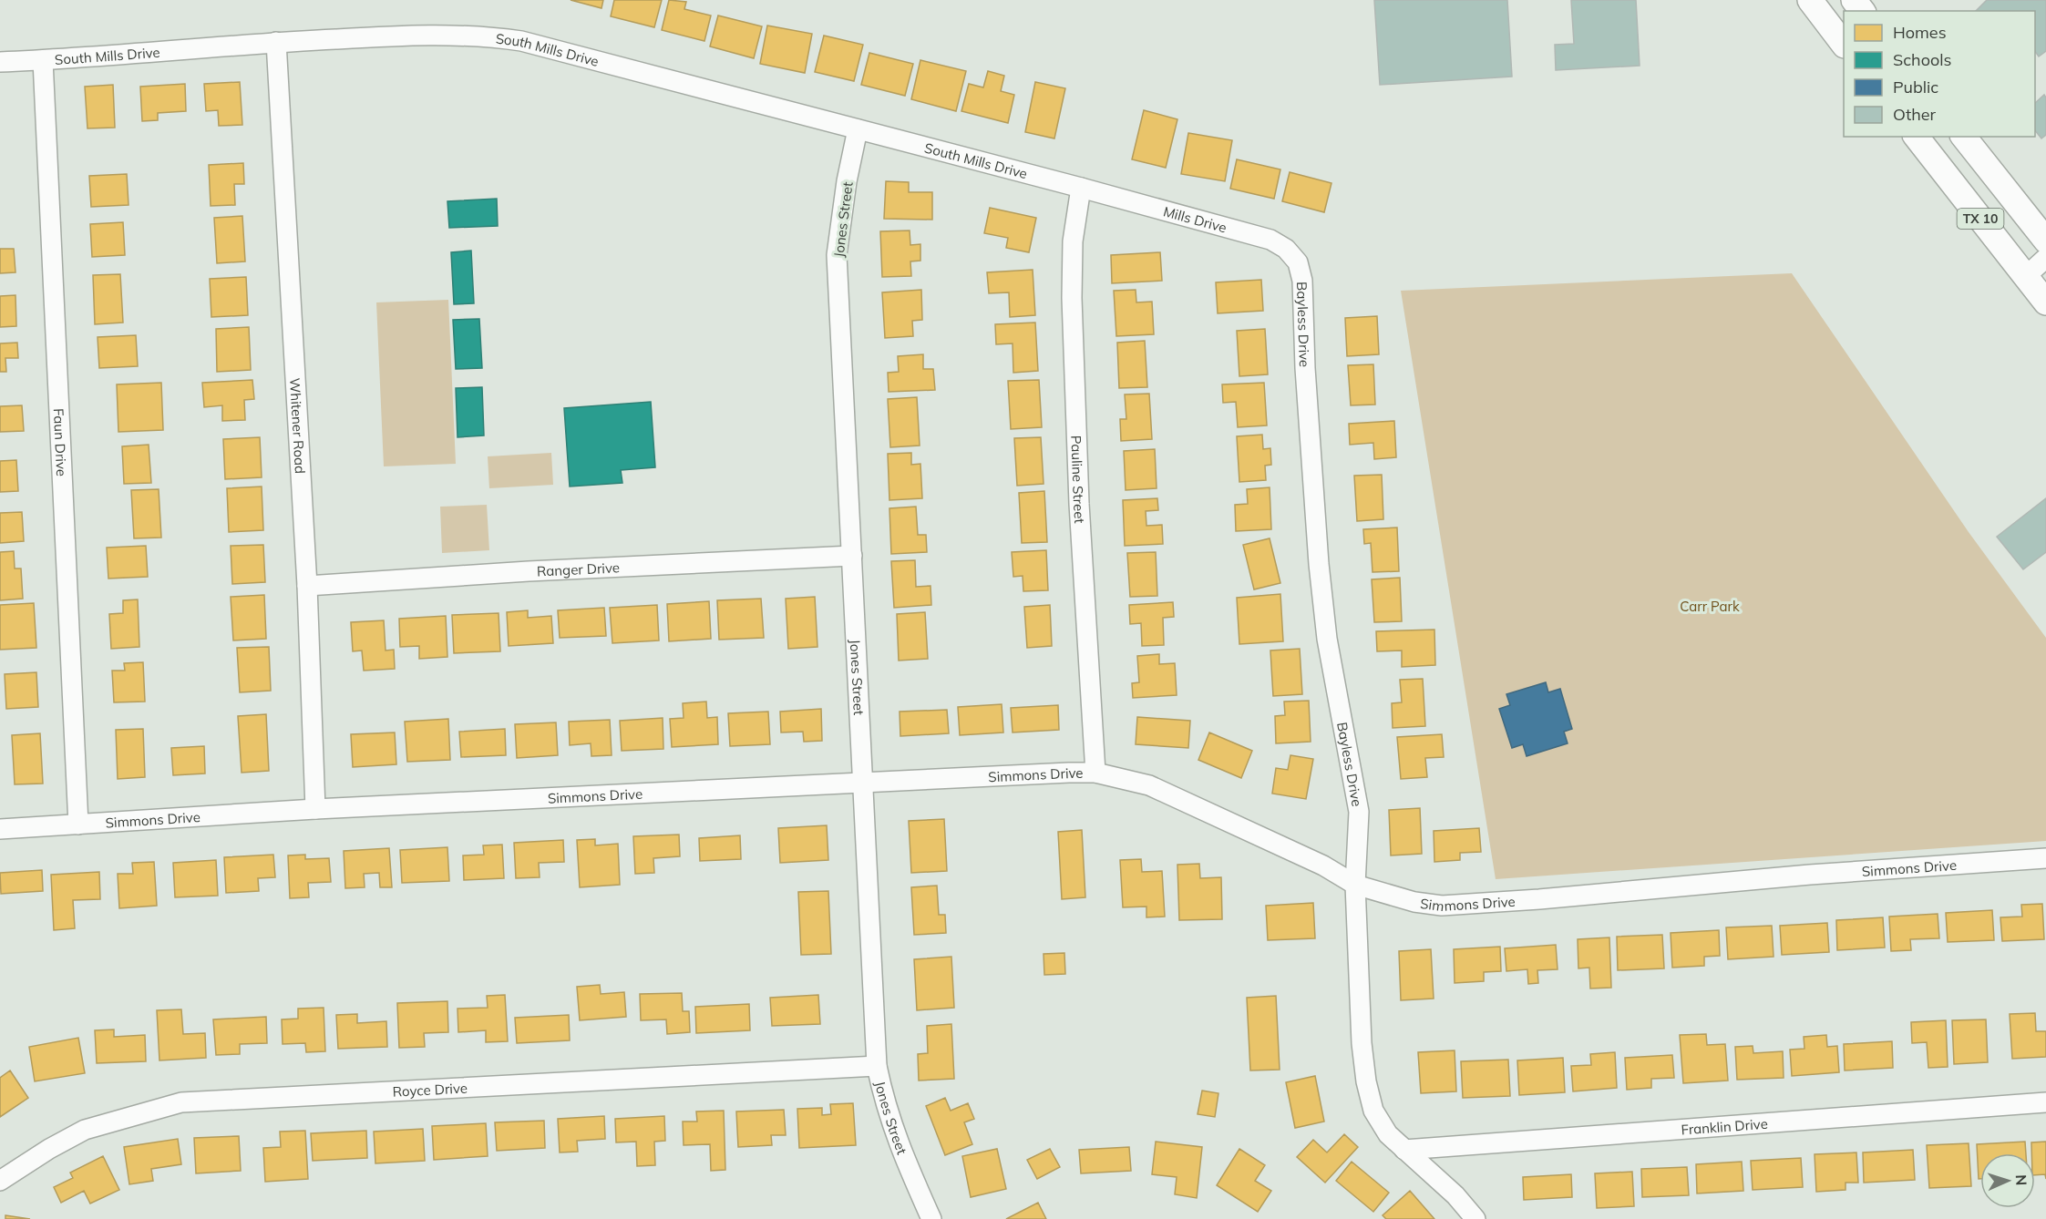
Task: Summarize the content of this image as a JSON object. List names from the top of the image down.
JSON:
{
  "streets": {
    "main road": ["TX 10"],
    "street": [
      "South Mills Drive",
      "Mills Drive",
      "Jones Street",
      "Bayless Drive",
      "Whitener Road",
      "Faun Drive",
      "Pauline Street",
      "Ranger Drive",
      "Simmons Drive",
      "Royce Drive",
      "Franklin Drive"
    ]
  },
  "crossings": [
    ["South Mills Drive", "Mills Drive"],
    ["South Mills Drive", "Jones Street"],
    ["South Mills Drive", "Whitener Road"],
    ["South Mills Drive", "Faun Drive"],
    ["South Mills Drive", "Pauline Street"],
    ["Mills Drive", "Bayless Drive"],
    ["Mills Drive", "Pauline Street"],
    ["Jones Street", "Ranger Drive"],
    ["Jones Street", "Simmons Drive"],
    ["Jones Street", "Royce Drive"],
    ["Bayless Drive", "Simmons Drive"],
    ["Bayless Drive", "Franklin Drive"],
    ["Whitener Road", "Ranger Drive"],
    ["Whitener Road", "Simmons Drive"],
    ["Faun Drive", "Simmons Drive"],
    ["Pauline Street", "Simmons Drive"]
  ],
  "parks": ["Carr Park"],
  "legend": [
    "Homes",
    "Schools",
    "Public",
    "Other"
  ],
  "north": "right"
}
